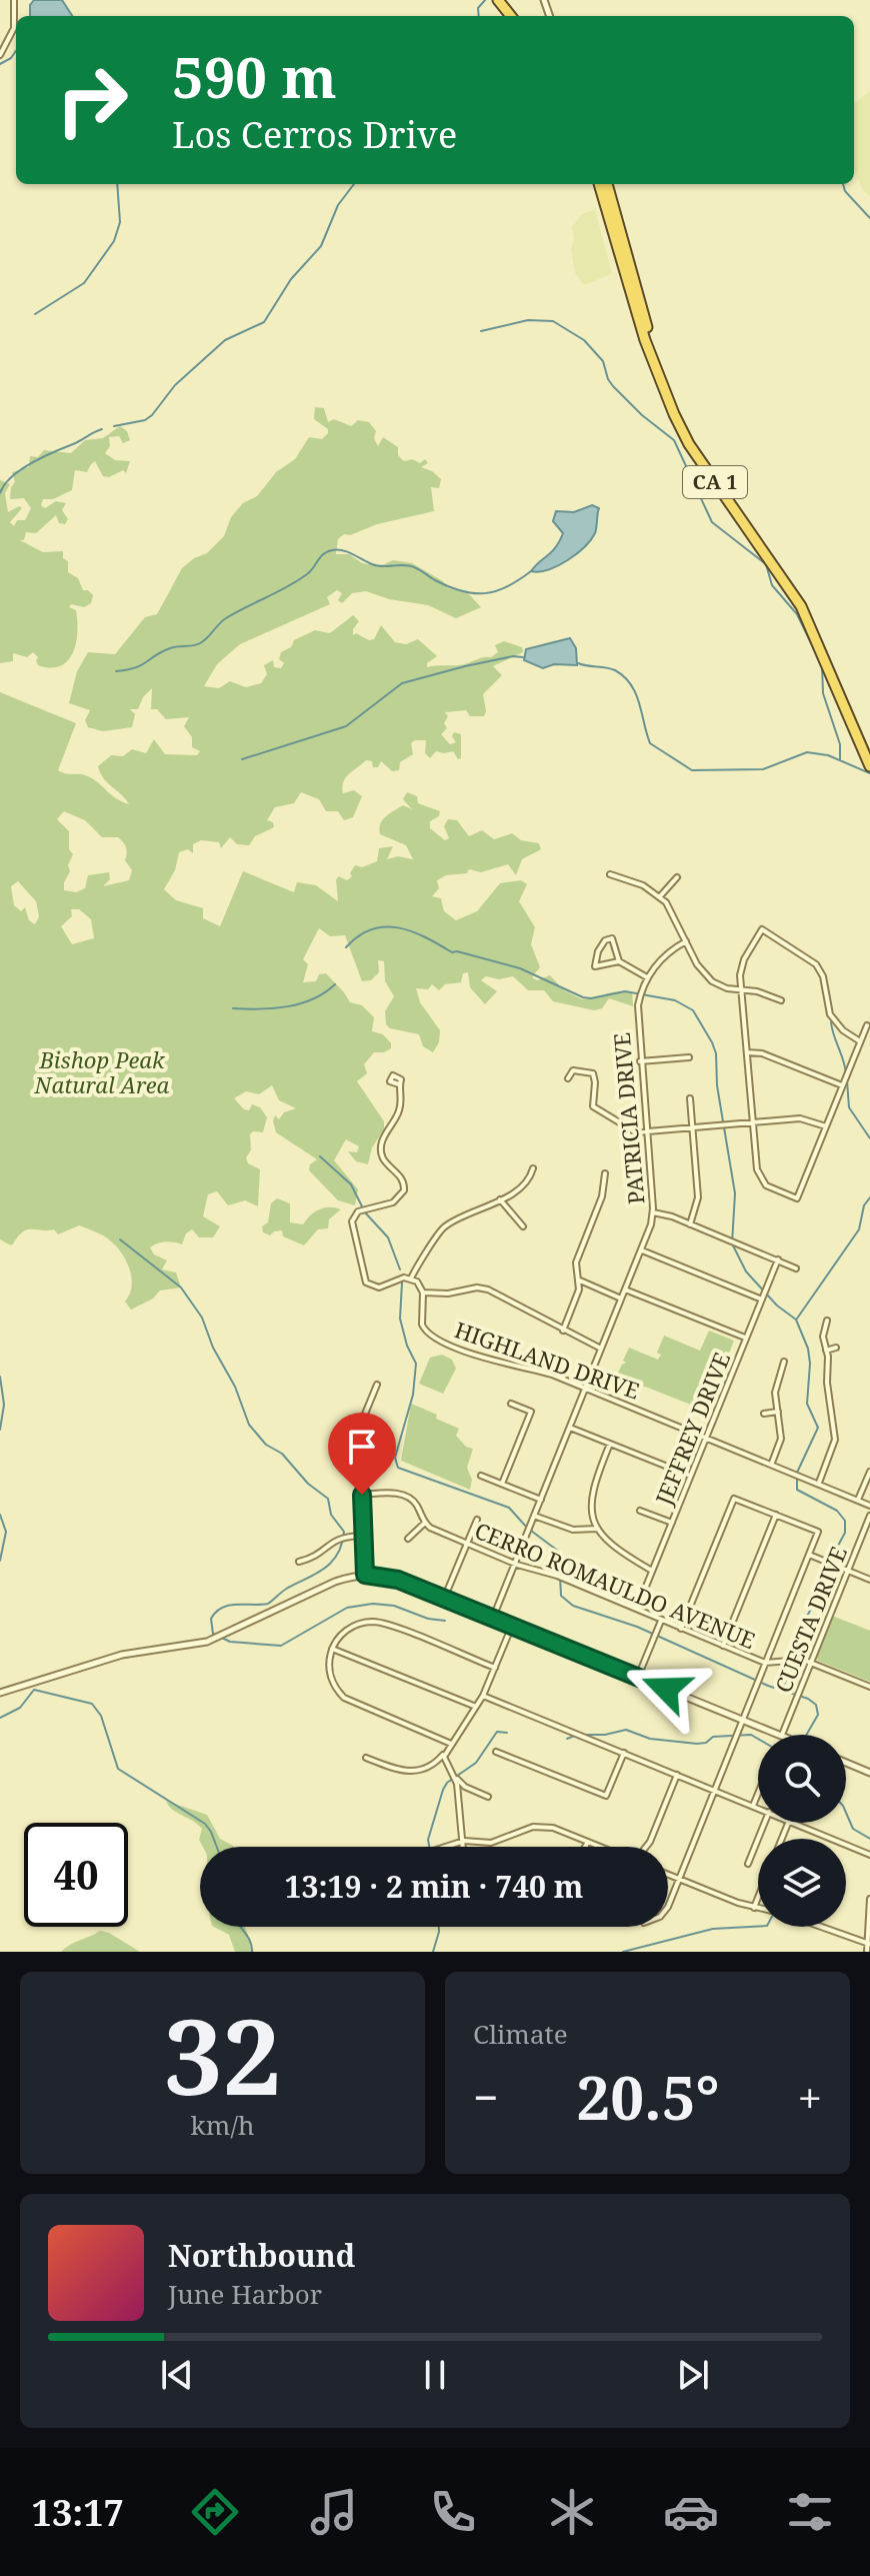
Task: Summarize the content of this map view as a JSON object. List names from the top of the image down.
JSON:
{
  "streets": {
    "highway": ["CA 1"],
    "street": [
      "PATRICIA DRIVE",
      "HIGHLAND DRIVE",
      "JEFFREY DRIVE",
      "CERRO ROMAULDO AVENUE",
      "CUESTA DRIVE"
    ]
  },
  "crossings": [
    ["PATRICIA DRIVE", "HIGHLAND DRIVE"],
    ["PATRICIA DRIVE", "CERRO ROMAULDO AVENUE"],
    ["HIGHLAND DRIVE", "JEFFREY DRIVE"],
    ["JEFFREY DRIVE", "CERRO ROMAULDO AVENUE"],
    ["CERRO ROMAULDO AVENUE", "CUESTA DRIVE"]
  ],
  "parks": ["Bishop Peak Natural Area"],
  "page": {
    "turn": ["590 m", "Los Cerros Drive"],
    "limit": "40",
    "trip": "13:19 · 2 min · 740 m",
    "tile": [
      ["32", "km/h"],
      "Climate"
    ],
    "heat": ["−", "20.5°", "+"],
    "song": ["Northbound", "June Harbor"],
    "tabs": "13:17"
  }
}
